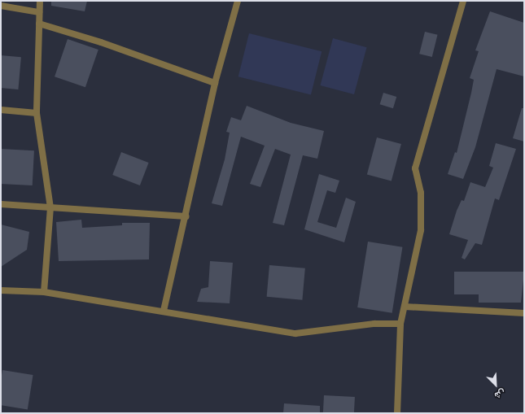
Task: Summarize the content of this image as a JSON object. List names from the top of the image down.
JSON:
{
  "north": "bottom right"
}
